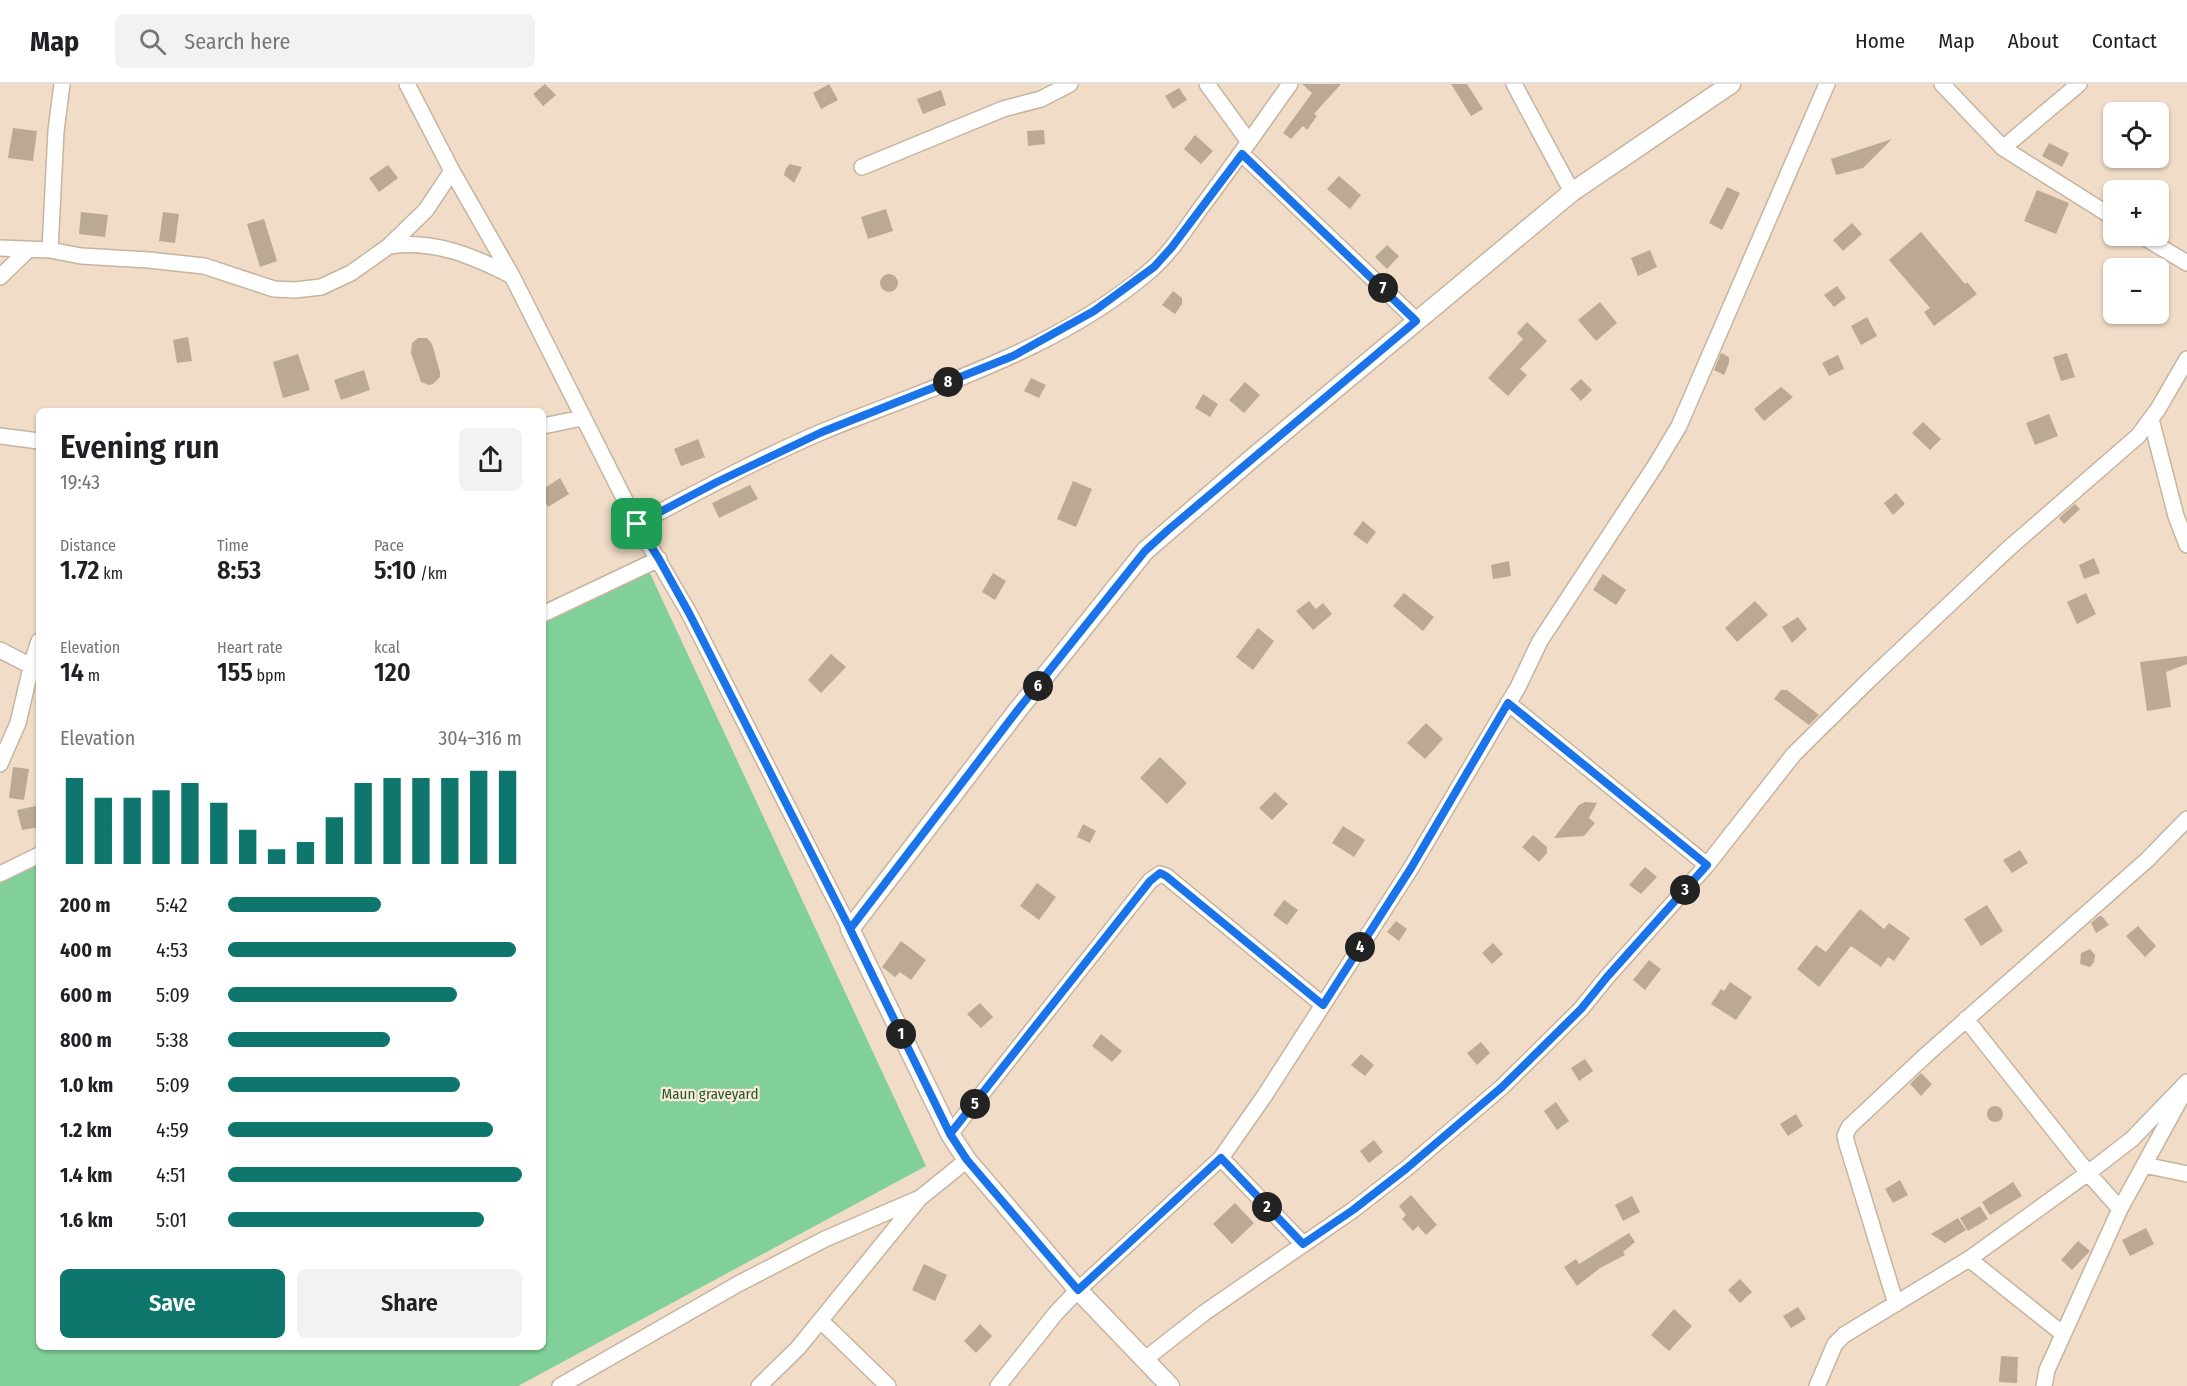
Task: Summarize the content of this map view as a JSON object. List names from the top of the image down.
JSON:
{
  "parks": ["Maun graveyard"],
  "page": {
    "header": "Map",
    "search": "Search here",
    "nav": [
      "Home",
      "Map",
      "About",
      "Contact"
    ],
    "map_buttons": ["+", "−"],
    "pins": [
      "7",
      "8",
      "6",
      "3",
      "4",
      "1",
      "5",
      "2"
    ],
    "heading": ["Evening run", "19:43"],
    "stats": [
      ["Distance", "1.72 km"],
      ["Time", "8:53"],
      ["Pace", "5:10 /km"],
      ["Elevation", "14 m"],
      ["Heart rate", "155 bpm"],
      ["kcal", "120"]
    ],
    "chart": ["Elevation", "304–316 m"],
    "list": [
      {
        "name": "200 m",
        "note": "5:42"
      },
      {
        "name": "400 m",
        "note": "4:53"
      },
      {
        "name": "600 m",
        "note": "5:09"
      },
      {
        "name": "800 m",
        "note": "5:38"
      },
      {
        "name": "1.0 km",
        "note": "5:09"
      },
      {
        "name": "1.2 km",
        "note": "4:59"
      },
      {
        "name": "1.4 km",
        "note": "4:51"
      },
      {
        "name": "1.6 km",
        "note": "5:01"
      }
    ],
    "buttons": ["Save", "Share"]
  }
}
